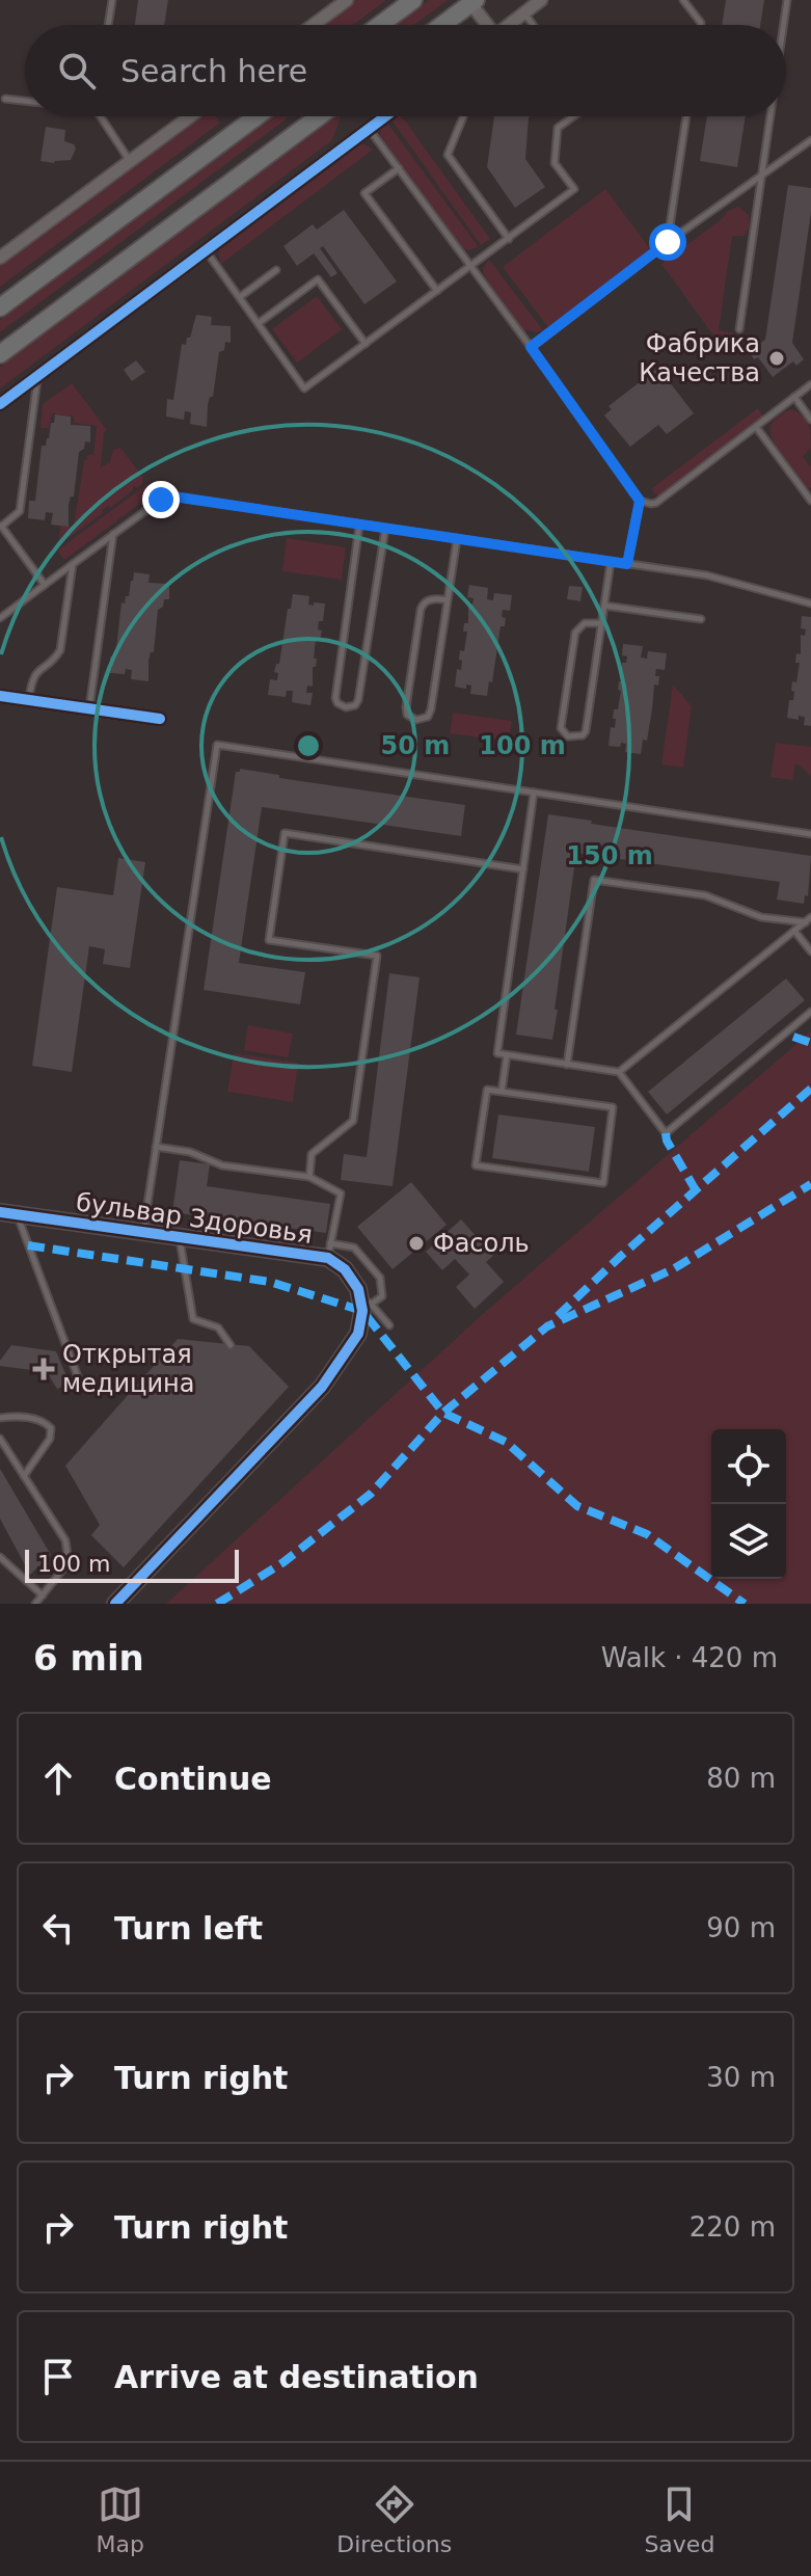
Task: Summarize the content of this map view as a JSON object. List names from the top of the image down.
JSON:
{
  "streets": {
    "street": ["бульвар Здоровья"]
  },
  "places": {
    "other": ["Фабрика Качества", "Фасоль"],
    "health": ["Открытая медицина"]
  },
  "scale_bar": "100 m",
  "page": {
    "search": "Search here",
    "scale": "100 m",
    "heading": ["6 min", "Walk · 420 m"],
    "list": [
      ["Continue", "80 m"],
      ["Turn left", "90 m"],
      ["Turn right", "30 m"],
      ["Turn right", "220 m"],
      "Arrive at destination"
    ],
    "nav": ["Map", "Directions", "Saved"]
  },
  "rings": ["50 m", "100 m", "150 m"]
}
